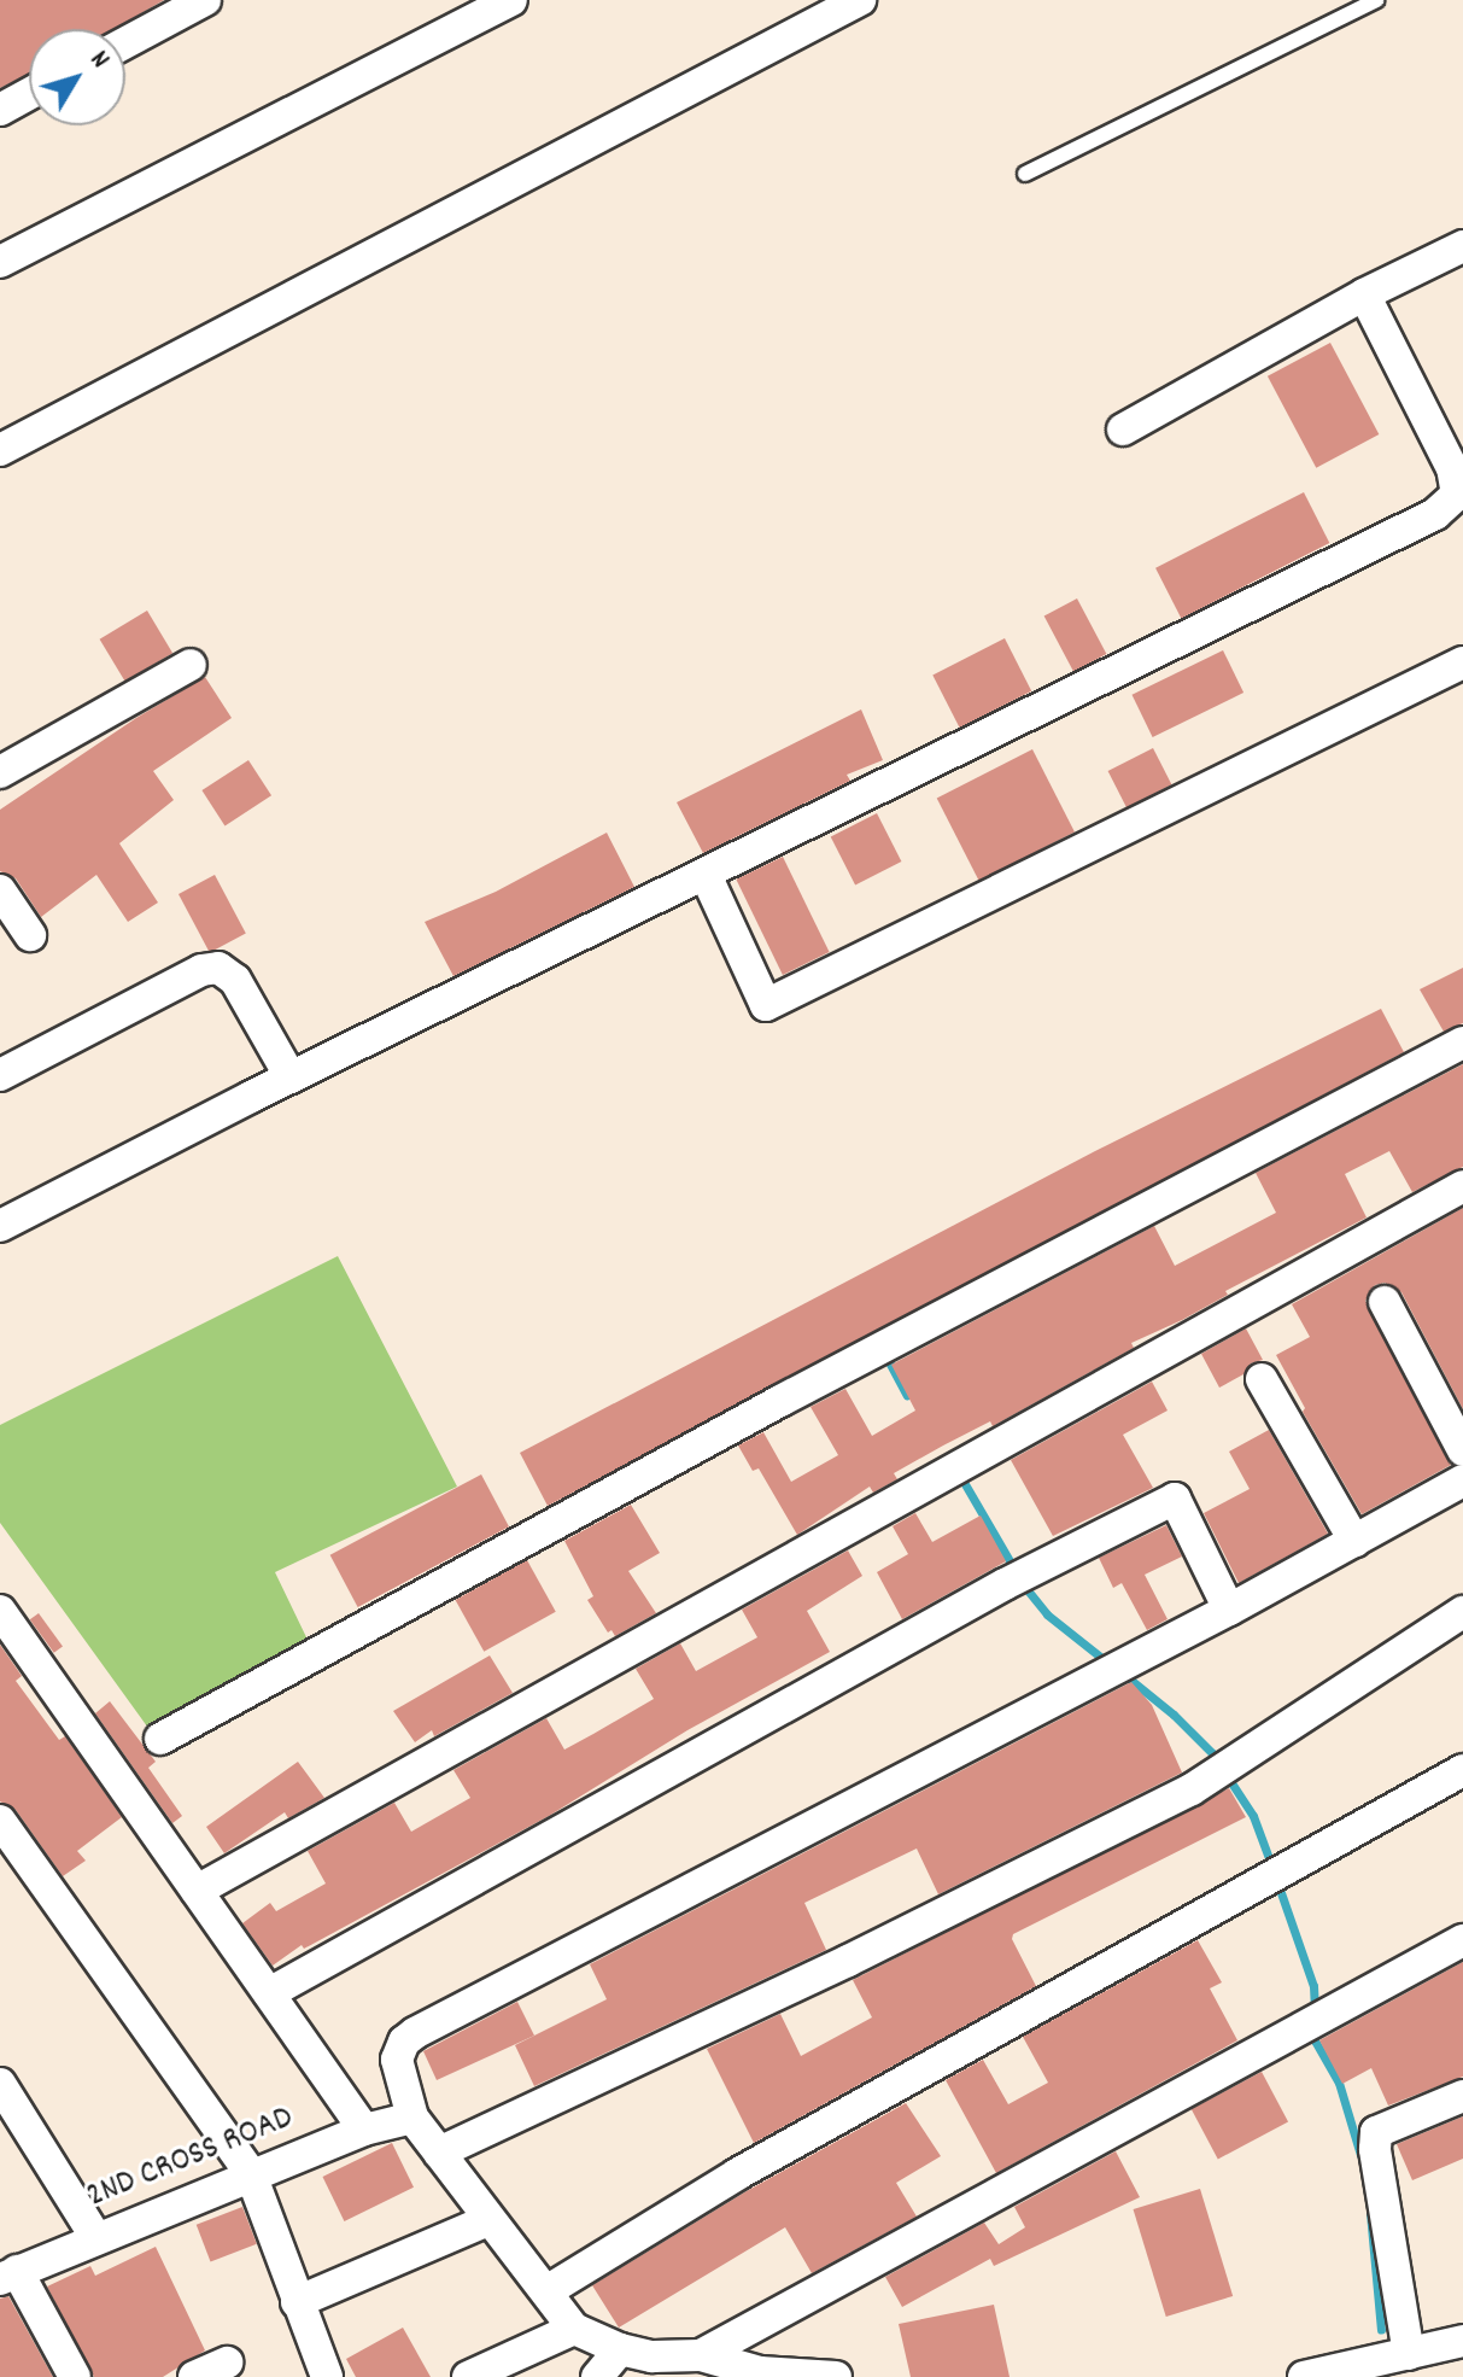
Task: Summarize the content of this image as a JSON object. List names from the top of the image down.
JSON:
{
  "streets": {
    "street": ["2ND CROSS ROAD"]
  },
  "north": "top right"
}
